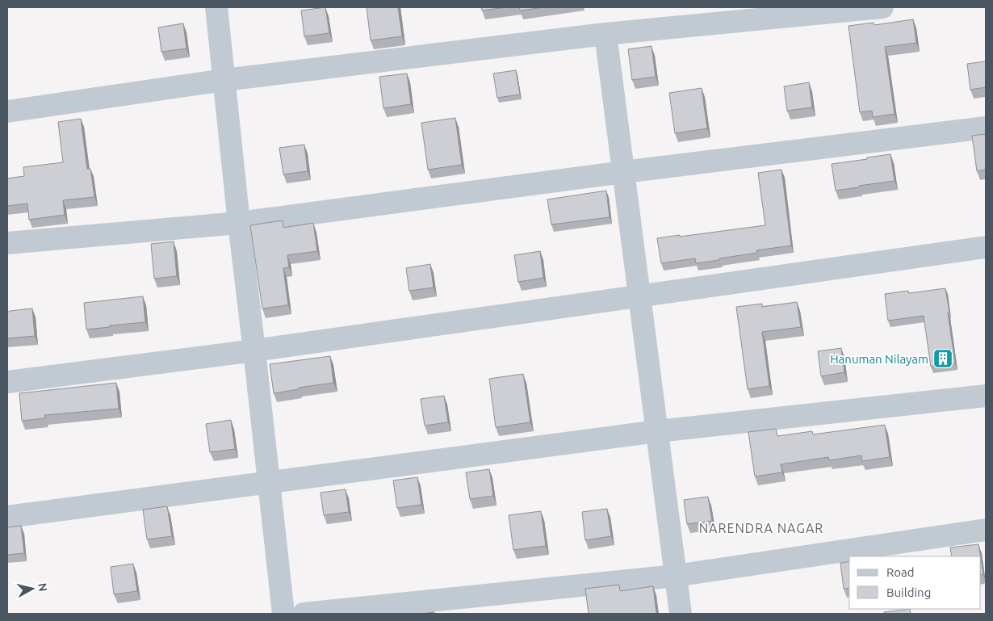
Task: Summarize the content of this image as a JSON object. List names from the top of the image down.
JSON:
{
  "districts": ["NARENDRA NAGAR"],
  "places": {
    "building": ["Hanuman Nilayam"]
  },
  "legend": ["Road", "Building"],
  "north": "right"
}
